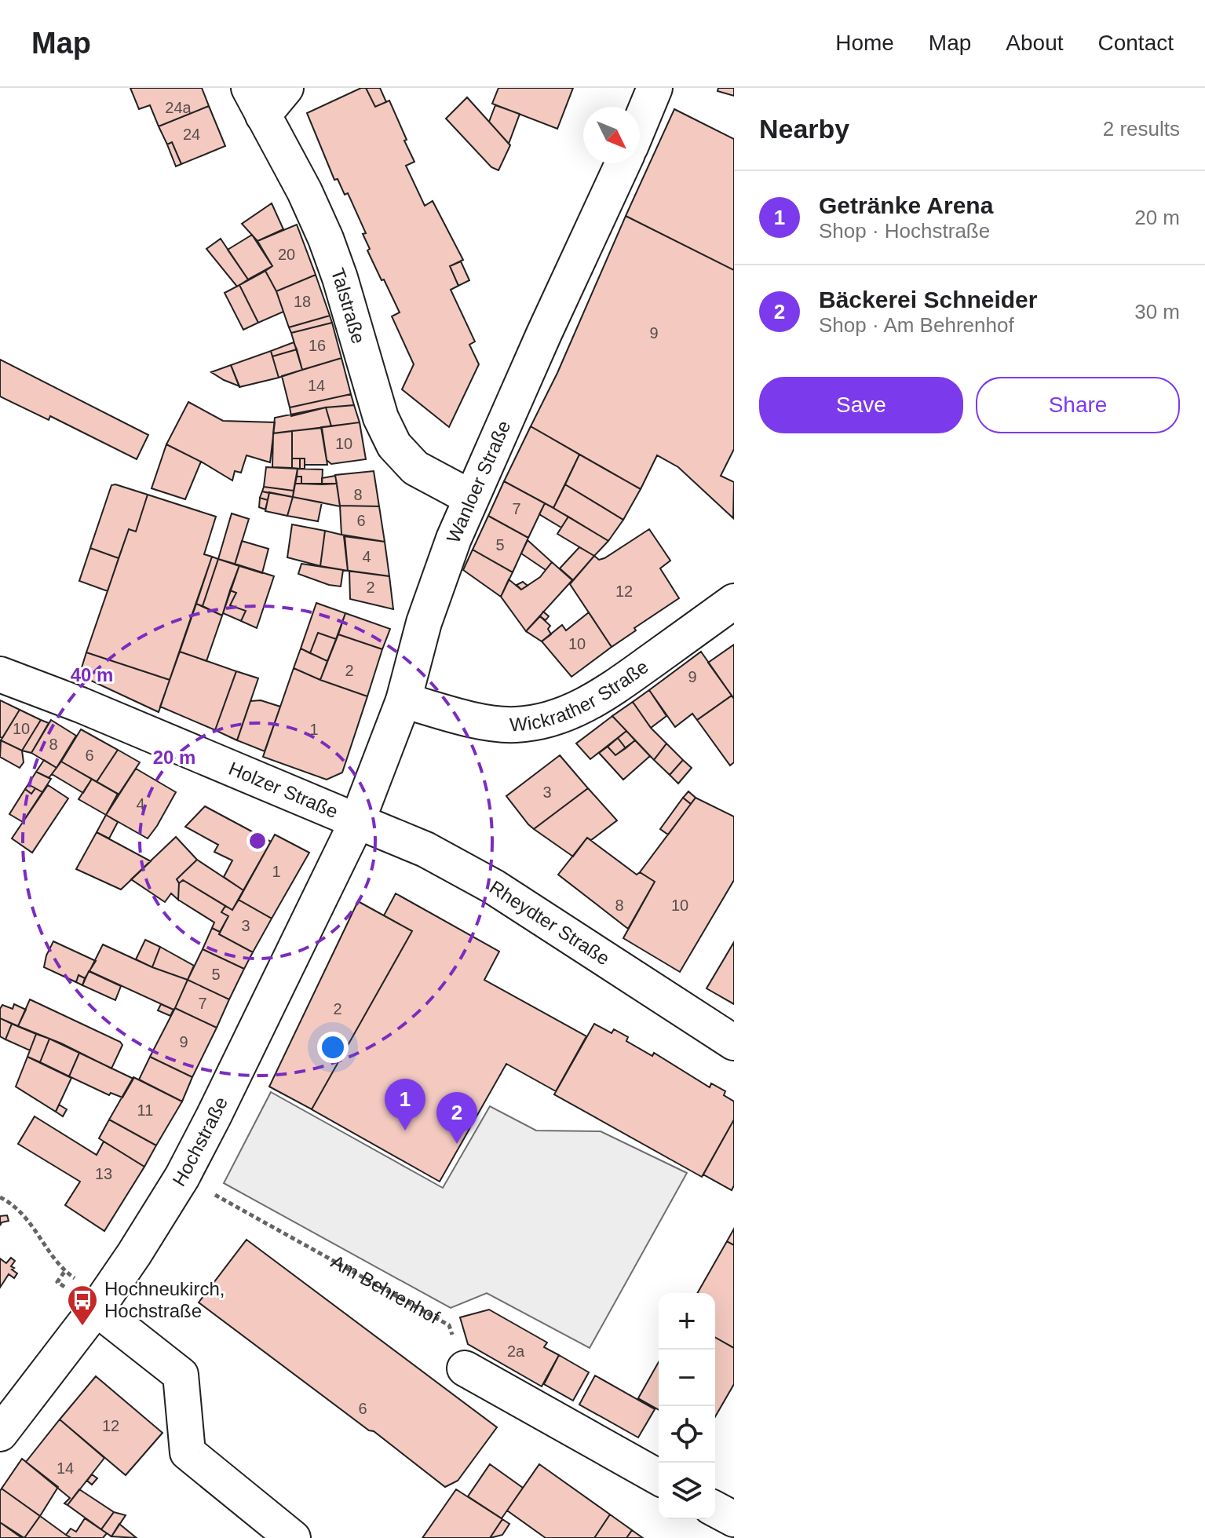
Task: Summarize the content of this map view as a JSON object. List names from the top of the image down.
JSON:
{
  "streets": {
    "street": [
      "Talstraße",
      "Wanloer Straße",
      "Wickrather Straße",
      "Holzer Straße",
      "Rheydter Straße",
      "Hochstraße"
    ],
    "path": ["Am Behrenhof"]
  },
  "crossings": [
    ["Talstraße", "Wanloer Straße"],
    ["Wanloer Straße", "Wickrather Straße"],
    ["Wanloer Straße", "Holzer Straße"],
    ["Wanloer Straße", "Rheydter Straße"],
    ["Wanloer Straße", "Hochstraße"],
    ["Holzer Straße", "Rheydter Straße"],
    ["Holzer Straße", "Hochstraße"],
    ["Rheydter Straße", "Hochstraße"],
    ["Hochstraße", "Am Behrenhof"]
  ],
  "places": {
    "bus stop": ["Hochneukirch, Hochstraße"]
  },
  "house_numbers": [
    "24a",
    "24",
    "20",
    "18",
    "9",
    "16",
    "14",
    "10",
    "8",
    "7",
    "6",
    "5",
    "4",
    "2",
    "12",
    "10",
    "2",
    "9",
    "10",
    "1",
    "8",
    "6",
    "3",
    "4",
    "1",
    "8",
    "10",
    "3",
    "5",
    "7",
    "2",
    "9",
    "11",
    "13",
    "2a",
    "6",
    "12",
    "14"
  ],
  "north": "bottom right",
  "page": {
    "header": "Map",
    "nav": [
      "Home",
      "Map",
      "About",
      "Contact"
    ],
    "heading": ["Nearby", "2 results"],
    "list": [
      {
        "mark": "1",
        "name": "Getränke Arena",
        "note": "Shop · Hochstraße",
        "value": "20 m"
      },
      {
        "mark": "2",
        "name": "Bäckerei Schneider",
        "note": "Shop · Am Behrenhof",
        "value": "30 m"
      }
    ],
    "buttons": ["Save", "Share"],
    "pins": ["1", "2"],
    "map_buttons": ["+", "−"]
  },
  "rings": ["40 m", "20 m"]
}
